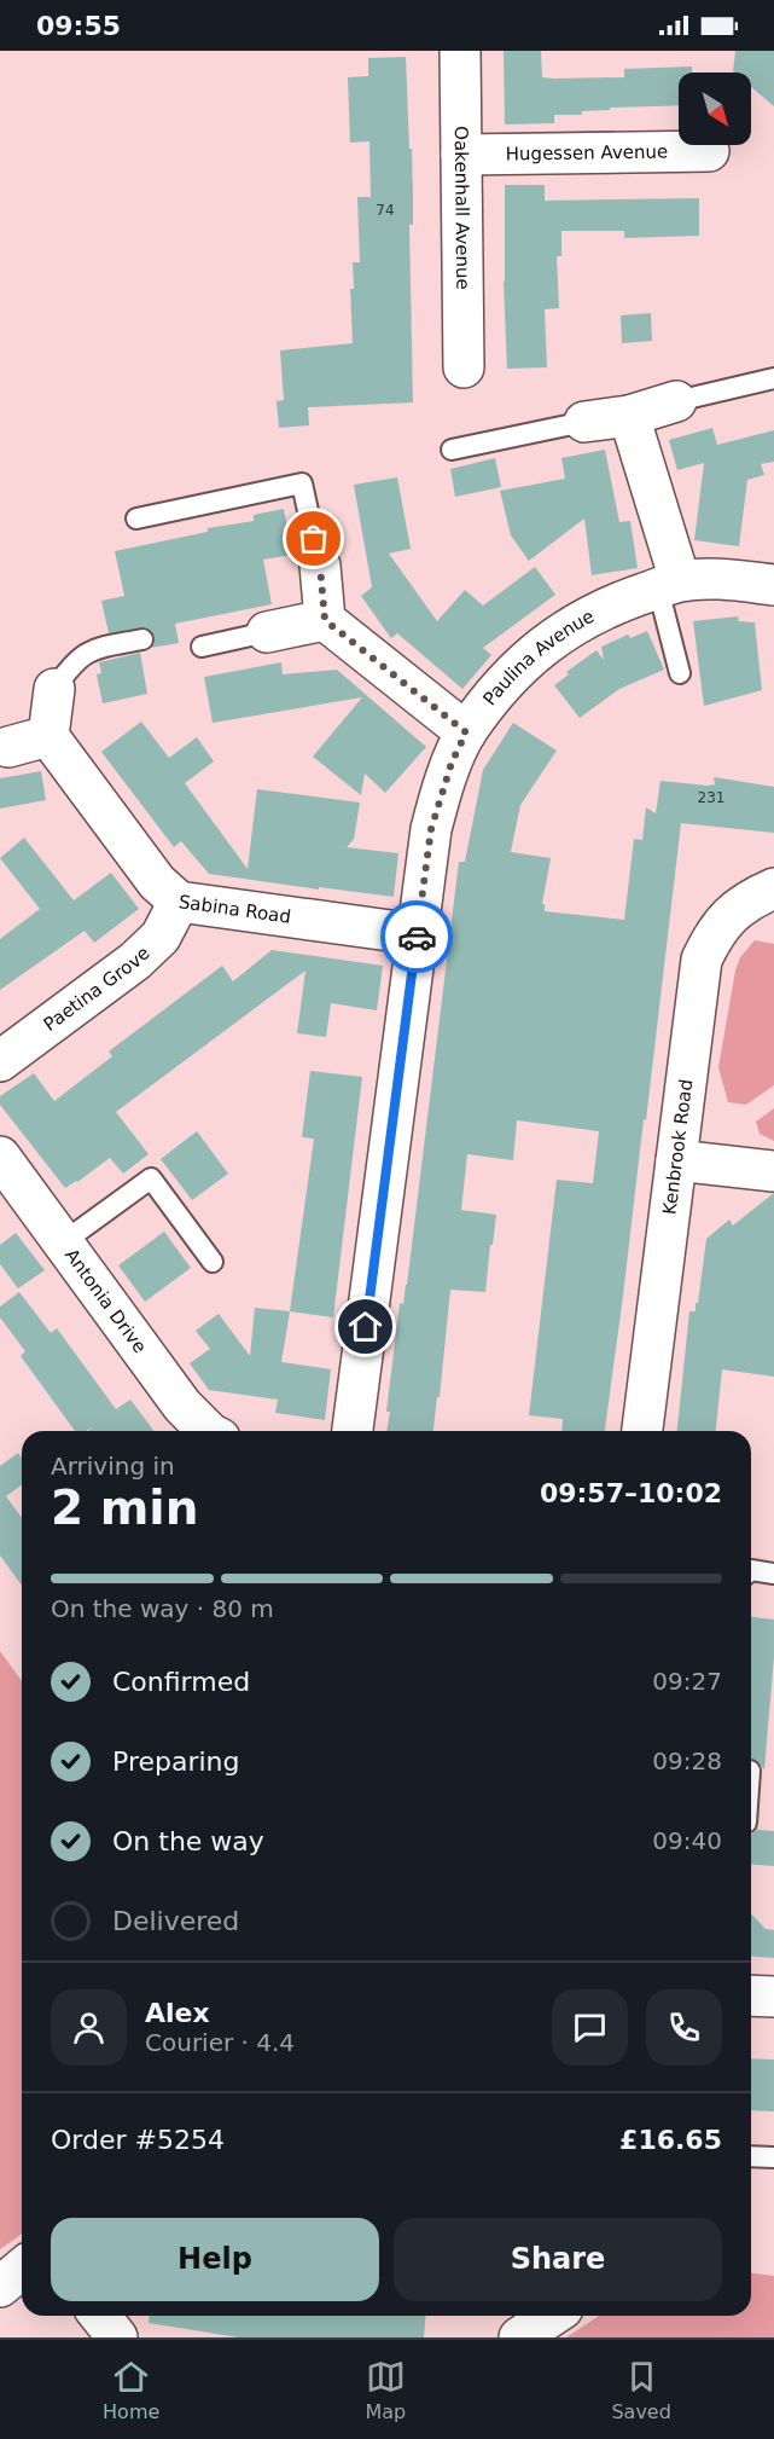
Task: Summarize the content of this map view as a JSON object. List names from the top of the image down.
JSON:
{
  "streets": {
    "street": [
      "Hugessen Avenue",
      "Oakenhall Avenue",
      "Paulina Avenue",
      "Sabina Road",
      "Paetina Grove",
      "Kenbrook Road",
      "Antonia Drive"
    ]
  },
  "crossings": [
    ["Hugessen Avenue", "Oakenhall Avenue"],
    ["Paulina Avenue", "Sabina Road"],
    ["Sabina Road", "Paetina Grove"]
  ],
  "house_numbers": ["74", "231"],
  "north": "bottom right",
  "page": {
    "status": "09:55",
    "heading": ["2 min", "Arriving in", "09:57–10:02"],
    "panel": [
      "Alex",
      "Courier · 4.4",
      "Order #5254",
      "£16.65"
    ],
    "bar": "On the way · 80 m",
    "list": [
      ["Confirmed", "09:27"],
      ["Preparing", "09:28"],
      ["On the way", "09:40"],
      "Delivered"
    ],
    "buttons": ["Help", "Share"],
    "tabs": ["Home", "Map", "Saved"]
  }
}
